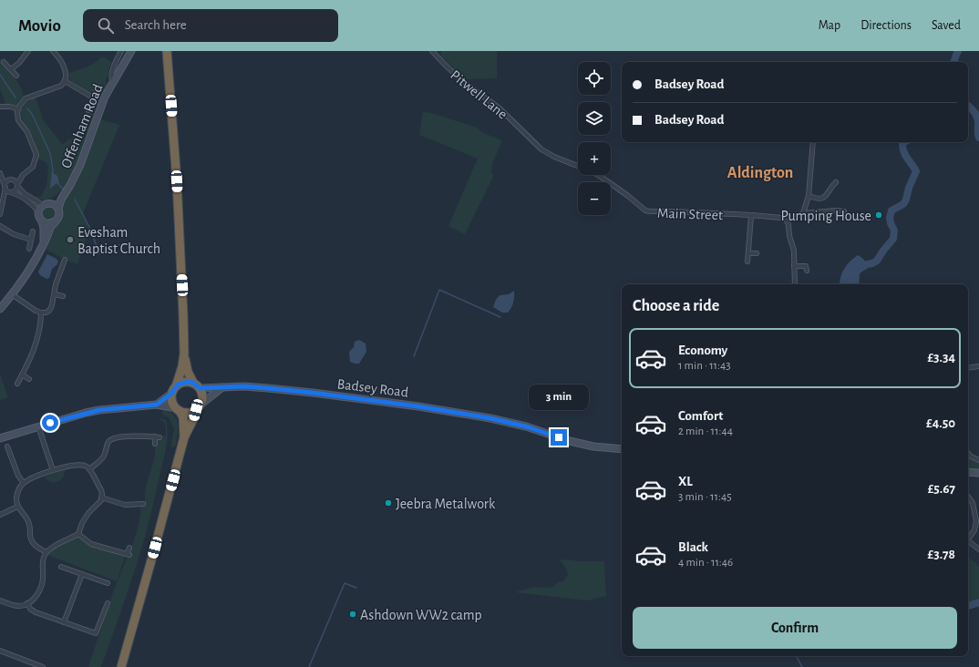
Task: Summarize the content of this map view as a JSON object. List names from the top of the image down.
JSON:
{
  "streets": {
    "main road": ["Offenham Road", "Badsey Road"],
    "street": ["Pitwell Lane", "Main Street"]
  },
  "crossings": [
    ["Pitwell Lane", "Main Street"]
  ],
  "districts": ["Aldington"],
  "places": [
    "Pumping House",
    "Evesham Baptist Church",
    "Jeebra Metalwork",
    "Ashdown WW2 camp"
  ],
  "page": {
    "header": "Movio",
    "search": "Search here",
    "nav": ["Map", "Directions", "Saved"],
    "map_buttons": ["+", "−"],
    "banner": ["Badsey Road", "Badsey Road"],
    "heading": "Choose a ride",
    "list": [
      {
        "name": "Economy",
        "note": "1 min · 11:43",
        "value": "£3.34"
      },
      {
        "name": "Comfort",
        "note": "2 min · 11:44",
        "value": "£4.50"
      },
      {
        "name": "XL",
        "note": "3 min · 11:45",
        "value": "£5.67"
      },
      {
        "name": "Black",
        "note": "4 min · 11:46",
        "value": "£3.78"
      }
    ],
    "bubble": "3 min",
    "buttons": "Confirm"
  }
}
